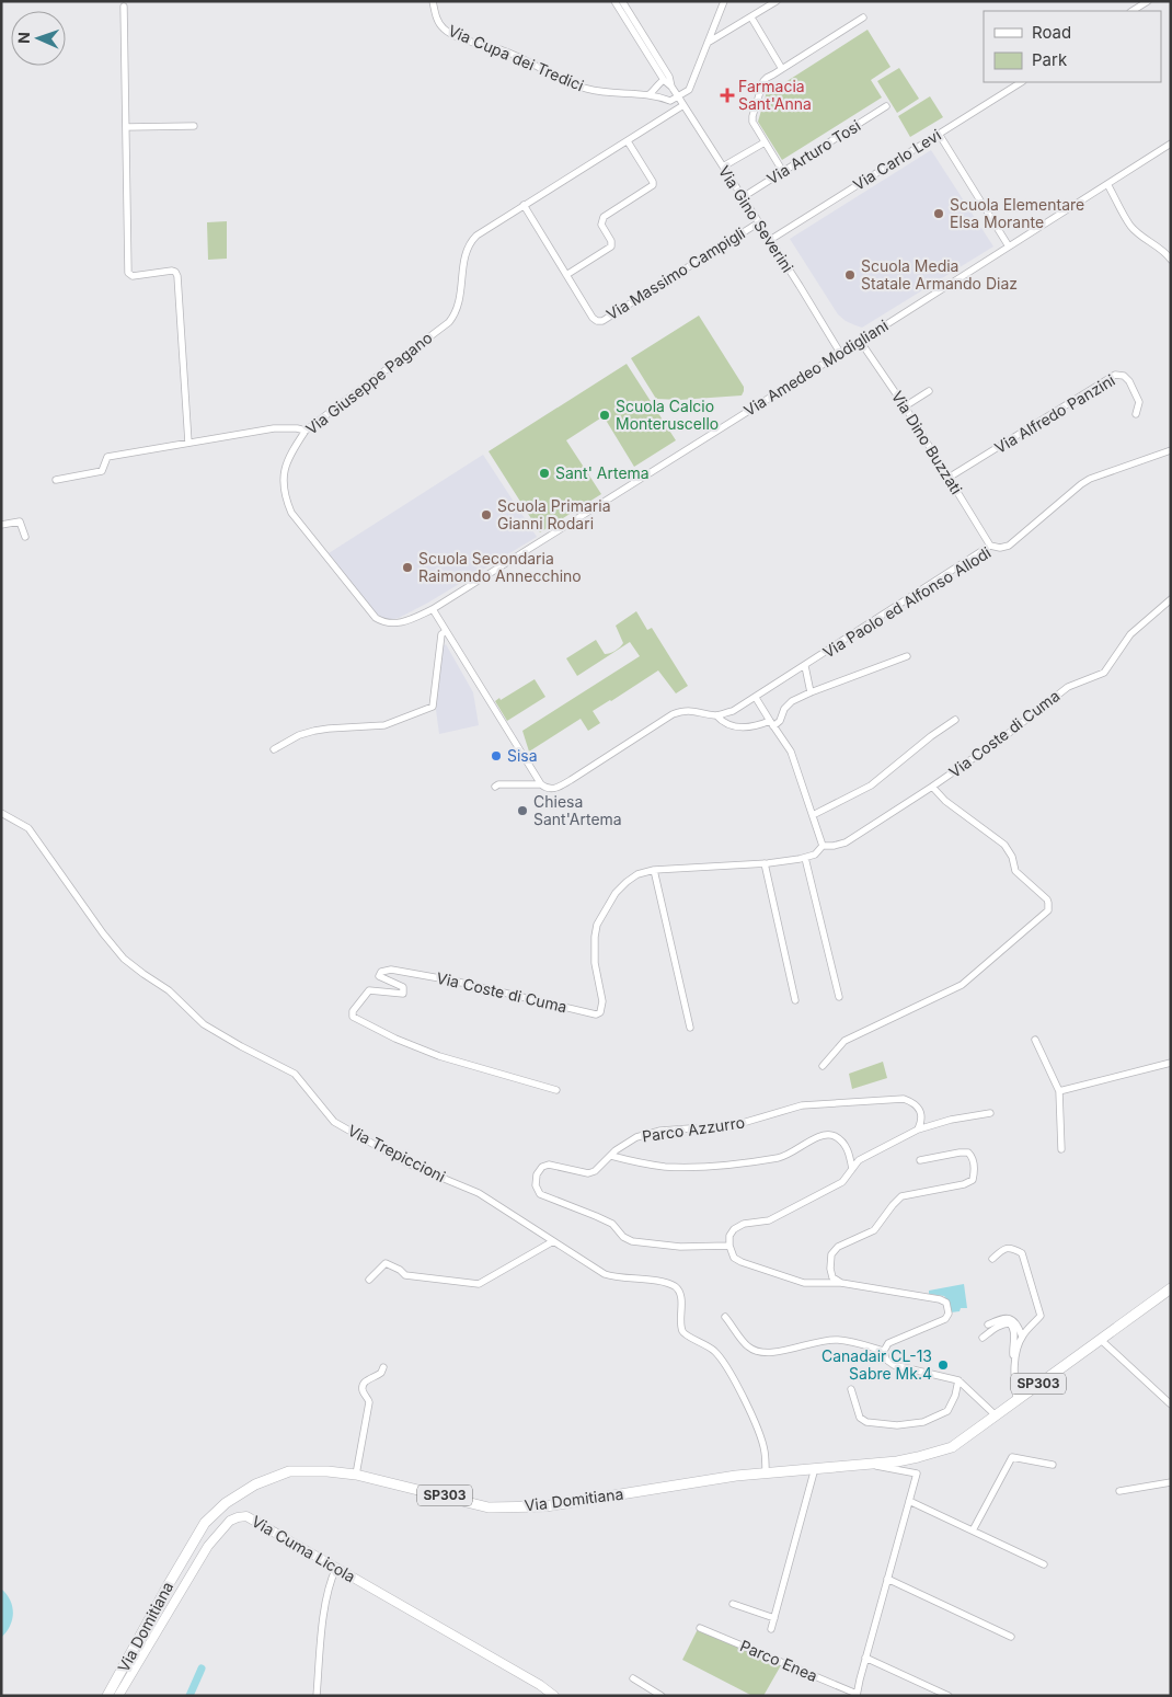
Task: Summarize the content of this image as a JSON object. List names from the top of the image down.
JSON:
{
  "streets": {
    "main road": ["SP303", "Via Domitiana"],
    "street": [
      "Via Cupa dei Tredici",
      "Via Arturo Tosi",
      "Via Carlo Levi",
      "Via Gino Severini",
      "Via Massimo Campigli",
      "Via Amedeo Modigliani",
      "Via Giuseppe Pagano",
      "Via Alfredo Panzini",
      "Via Dino Buzzati",
      "Via Paolo ed Alfonso Allodi",
      "Via Coste di Cuma",
      "Parco Azzurro",
      "Via Trepiccioni",
      "Via Cuma Licola",
      "Parco Enea"
    ]
  },
  "crossings": [
    ["Via Cupa dei Tredici", "Via Gino Severini"],
    ["Via Arturo Tosi", "Via Gino Severini"],
    ["Via Carlo Levi", "Via Gino Severini"],
    ["Via Gino Severini", "Via Massimo Campigli"],
    ["Via Gino Severini", "Via Amedeo Modigliani"],
    ["Via Gino Severini", "Via Giuseppe Pagano"],
    ["Via Amedeo Modigliani", "Via Giuseppe Pagano"],
    ["Via Amedeo Modigliani", "Via Dino Buzzati"],
    ["Via Alfredo Panzini", "Via Dino Buzzati"],
    ["Via Dino Buzzati", "Via Paolo ed Alfonso Allodi"],
    ["Via Trepiccioni", "Via Domitiana"],
    ["SP303", "Via Domitiana"],
    ["Via Domitiana", "Parco Enea"]
  ],
  "places": {
    "health": ["Farmacia Sant'Anna"],
    "other": [
      "Scuola Elementare Elsa Morante",
      "Scuola Media Statale Armando Diaz",
      "Scuola Calcio Monteruscello",
      "Sant' Artema",
      "Scuola Primaria Gianni Rodari",
      "Scuola Secondaria Raimondo Annecchino",
      "Sisa",
      "Chiesa Sant'Artema",
      "Canadair CL-13 Sabre Mk.4"
    ]
  },
  "legend": ["Road", "Park"],
  "north": "left"
}
